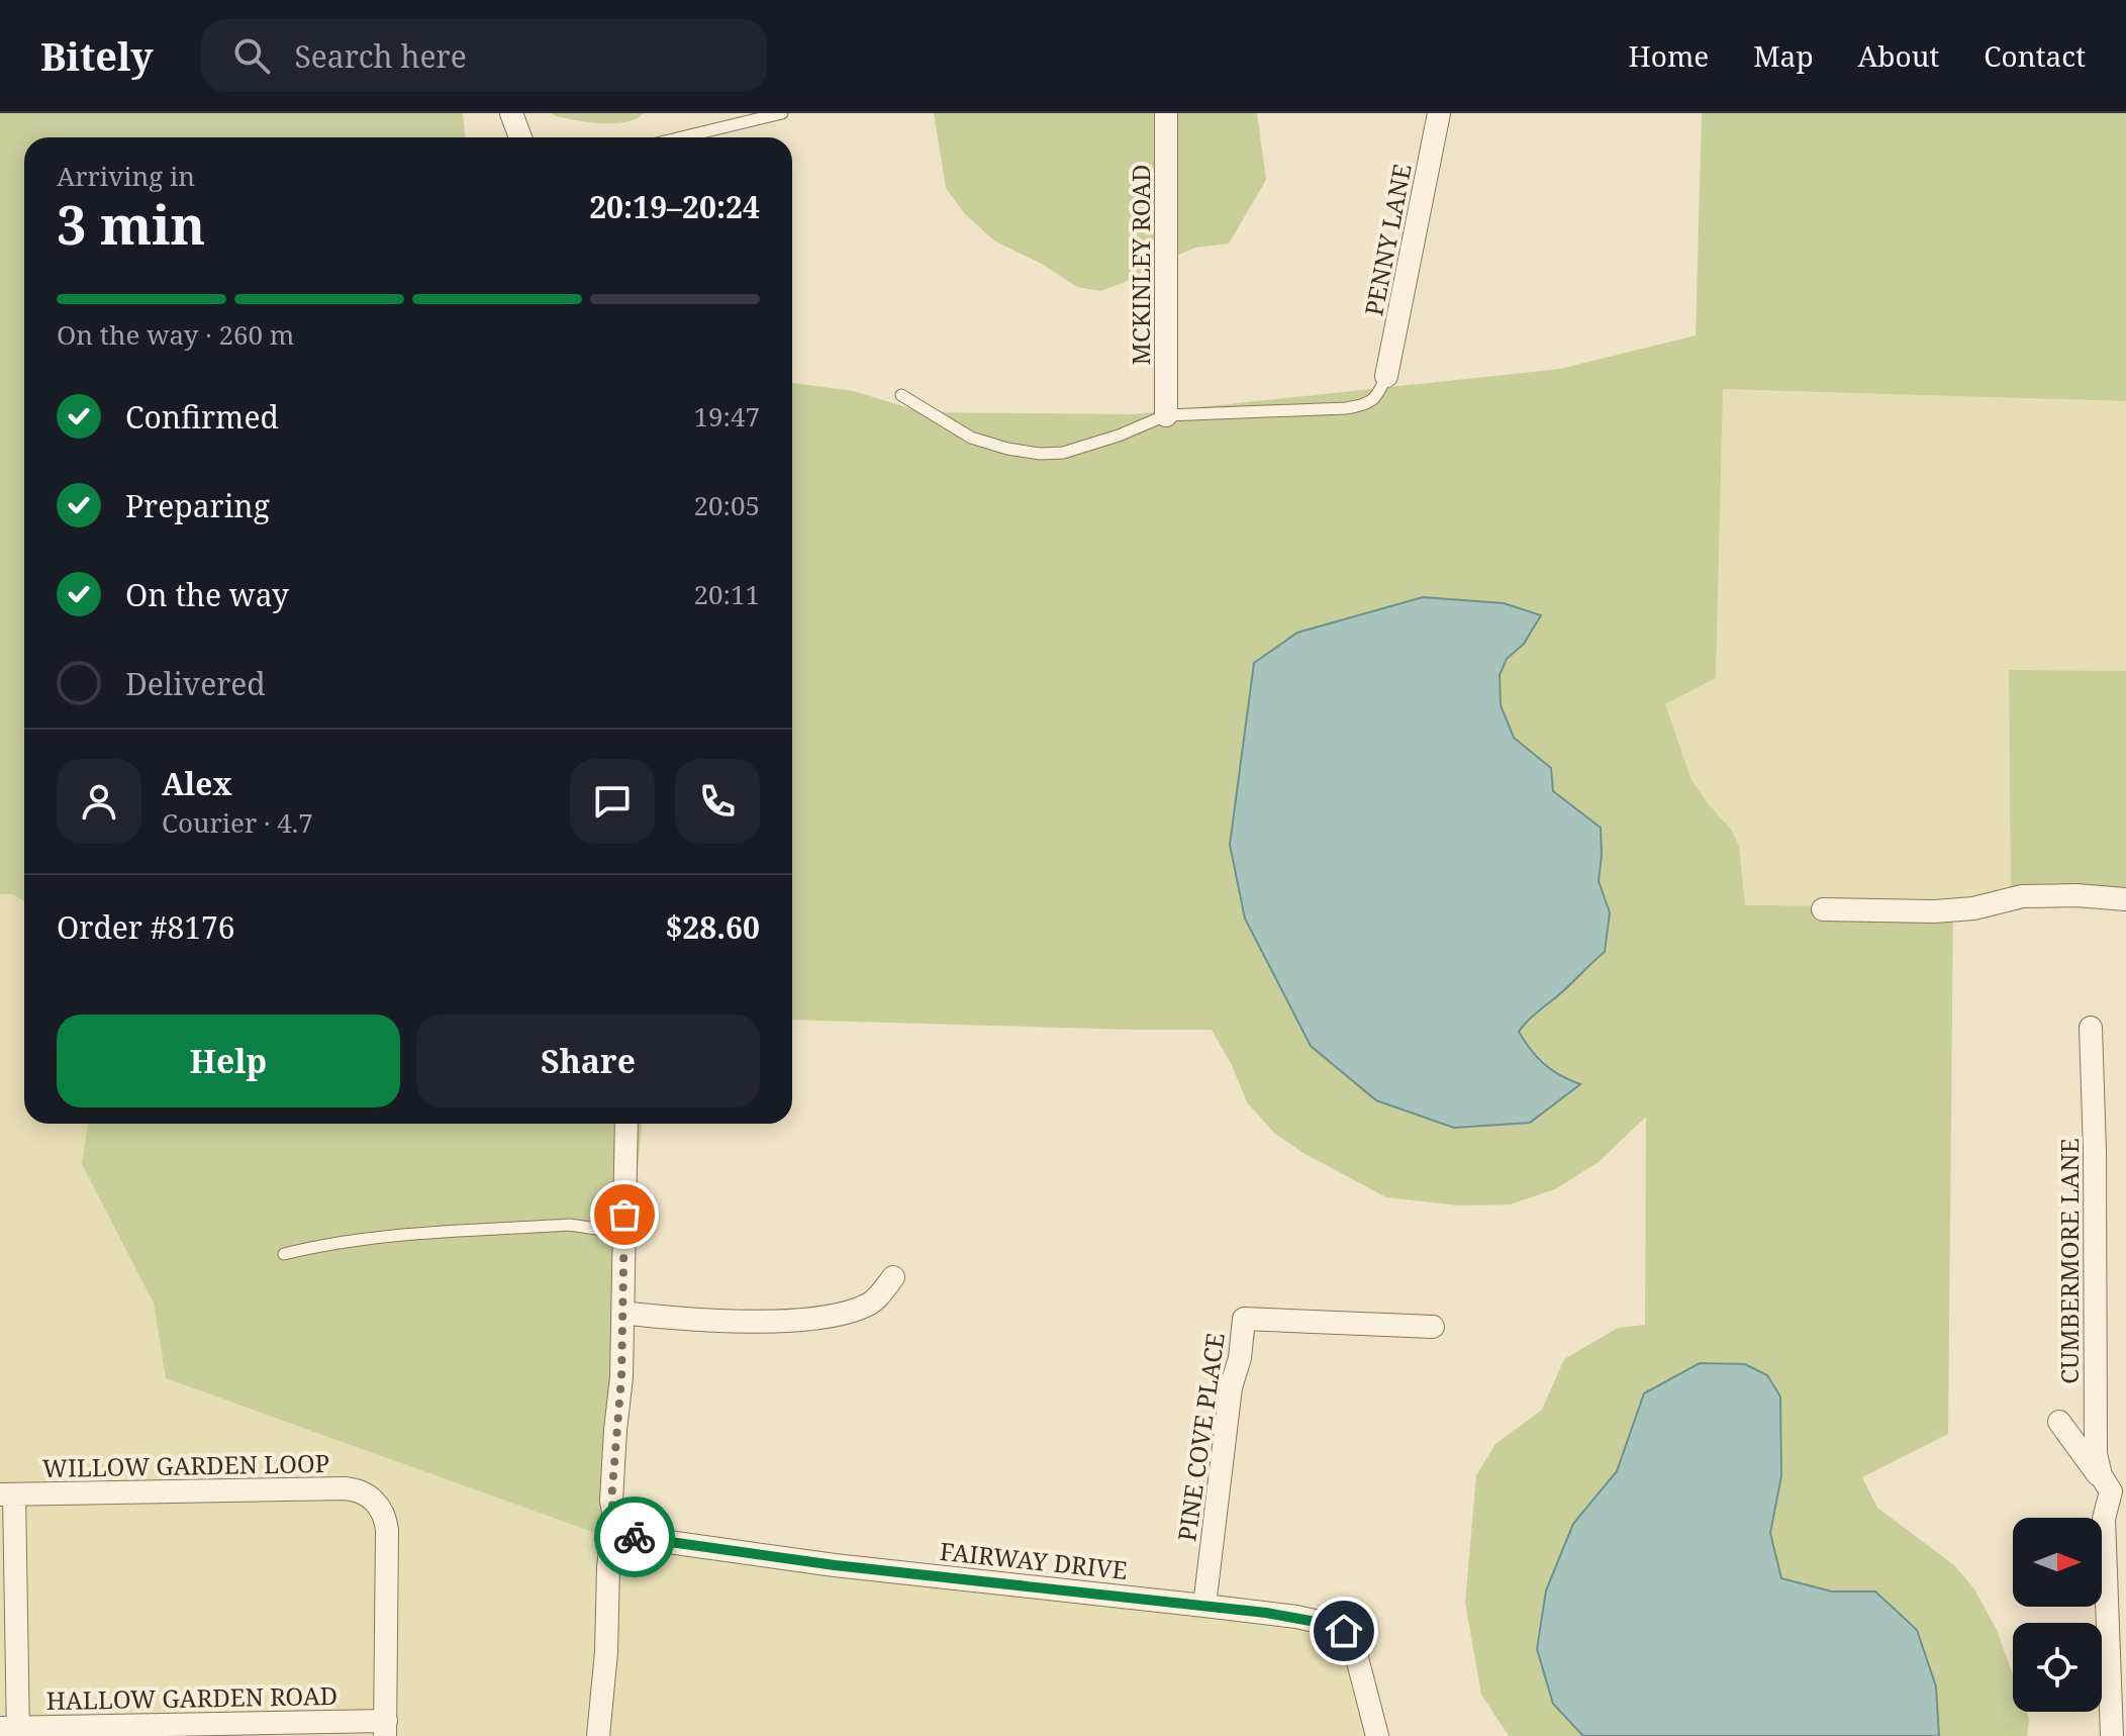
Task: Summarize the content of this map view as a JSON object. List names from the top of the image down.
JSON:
{
  "streets": {
    "street": [
      "PENNY LANE",
      "MCKINLEY ROAD",
      "CUMBERMORE LANE",
      "PINE COVE PLACE",
      "WILLOW GARDEN LOOP",
      "FAIRWAY DRIVE",
      "HALLOW GARDEN ROAD"
    ]
  },
  "crossings": [
    ["PINE COVE PLACE", "FAIRWAY DRIVE"],
    ["WILLOW GARDEN LOOP", "HALLOW GARDEN ROAD"]
  ],
  "north": "right",
  "page": {
    "header": "Bitely",
    "search": "Search here",
    "nav": [
      "Home",
      "Map",
      "About",
      "Contact"
    ],
    "heading": ["3 min", "Arriving in", "20:19–20:24"],
    "panel": [
      "Alex",
      "Courier · 4.7",
      "Order #8176",
      "$28.60"
    ],
    "bar": "On the way · 260 m",
    "list": [
      ["Confirmed", "19:47"],
      ["Preparing", "20:05"],
      ["On the way", "20:11"],
      "Delivered"
    ],
    "buttons": ["Help", "Share"]
  }
}
